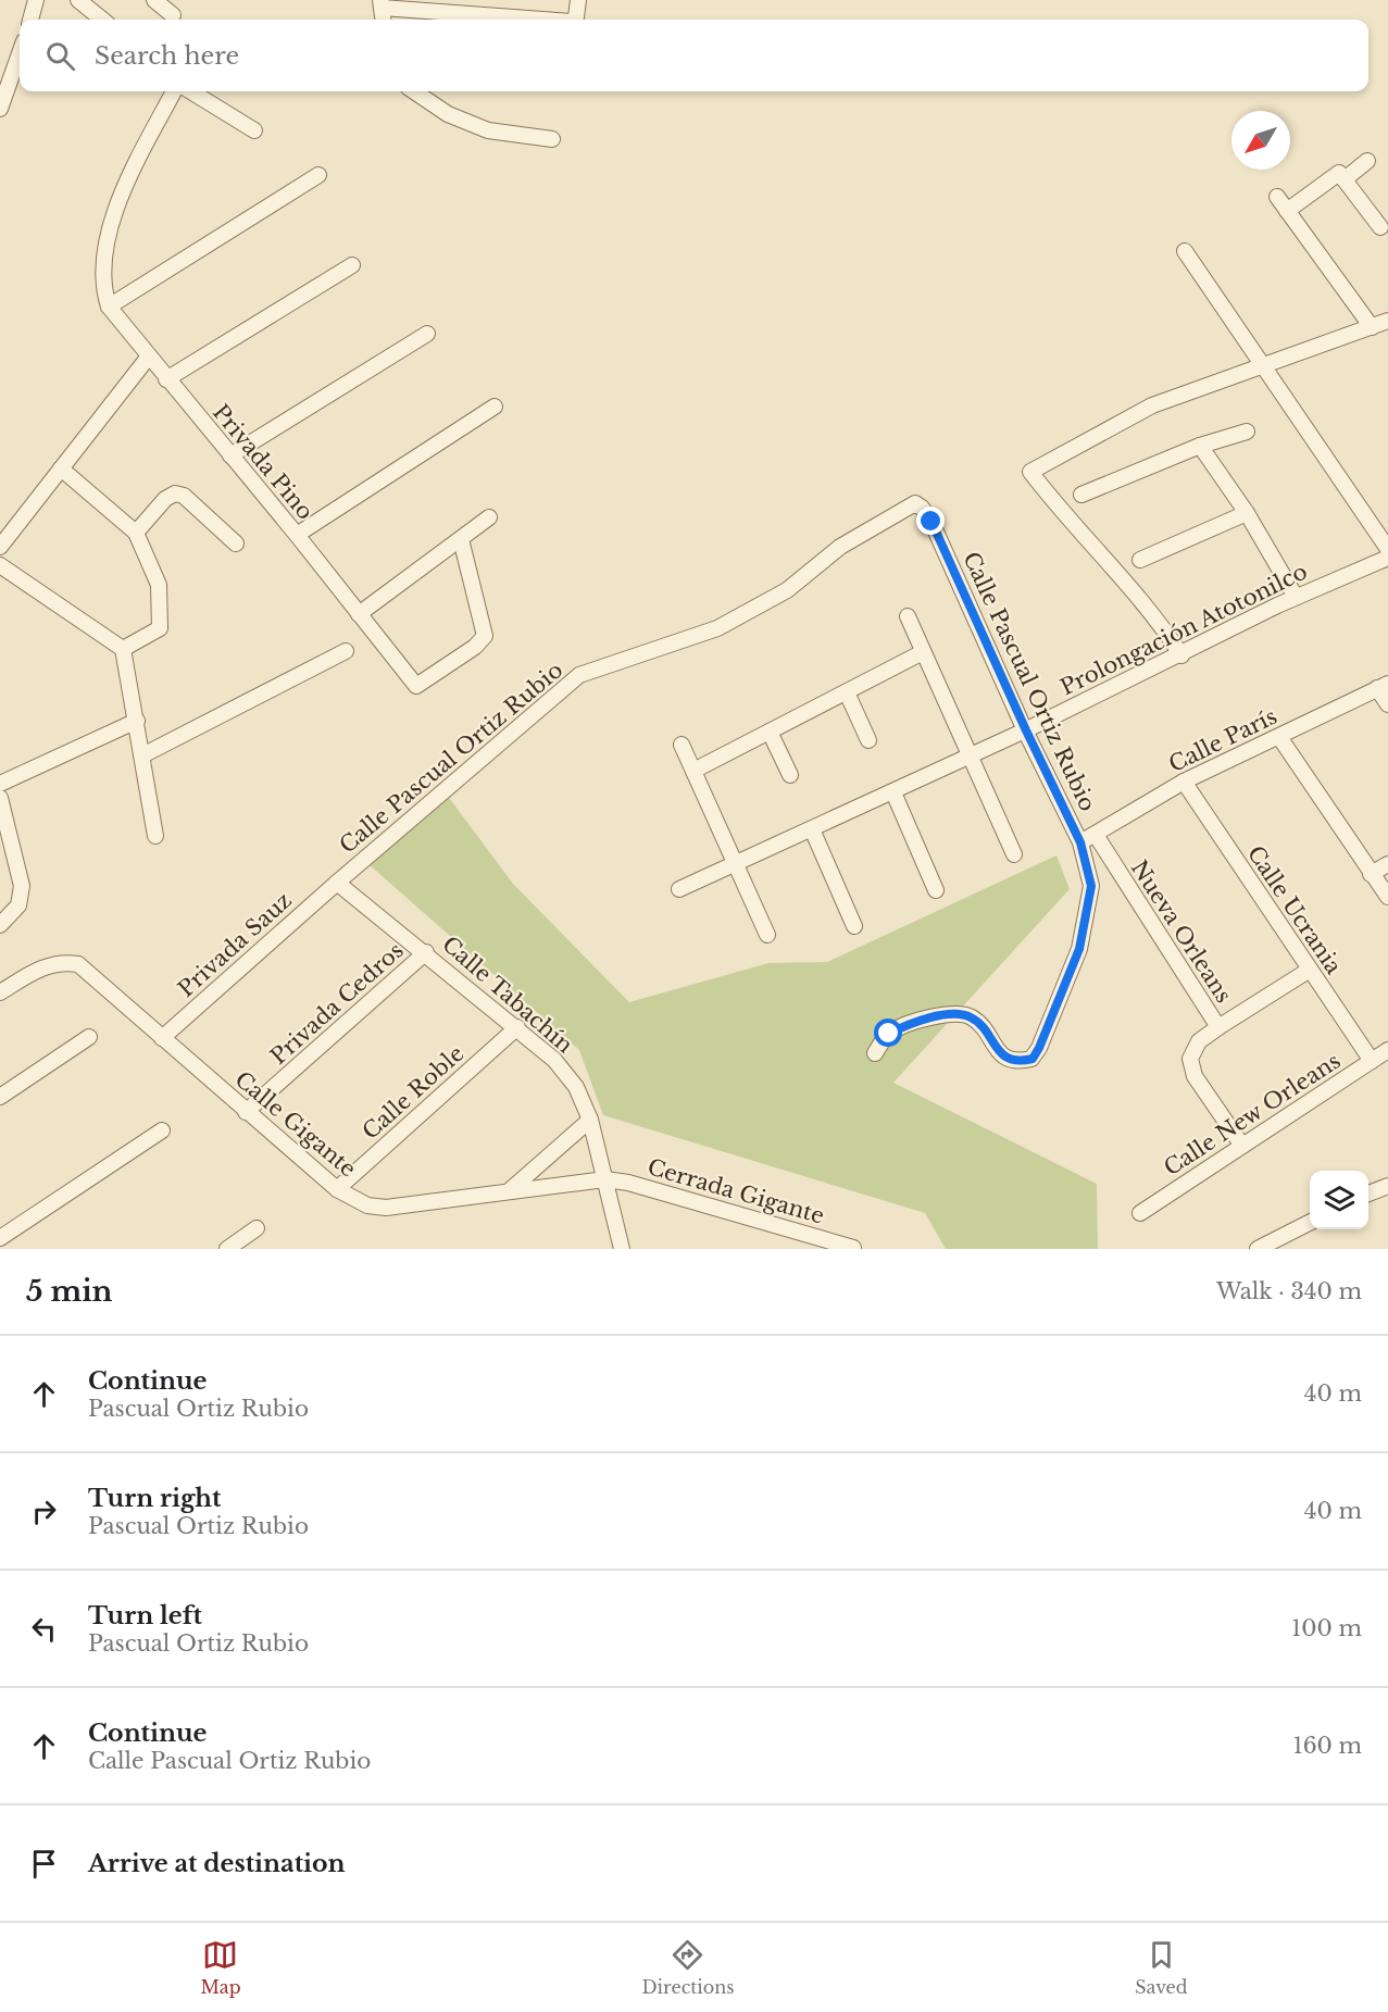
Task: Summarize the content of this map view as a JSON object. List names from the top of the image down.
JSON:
{
  "streets": {
    "street": [
      "Privada Pino",
      "Prolongación Atotonilco",
      "Calle Pascual Ortiz Rubio",
      "Calle París",
      "Calle Ucrania",
      "Nueva Orleans",
      "Privada Sauz",
      "Calle Tabachín",
      "Privada Cedros",
      "Calle Roble",
      "Calle New Orleans",
      "Calle Gigante",
      "Cerrada Gigante"
    ]
  },
  "crossings": [
    ["Prolongación Atotonilco", "Calle Pascual Ortiz Rubio"],
    ["Calle Pascual Ortiz Rubio", "Calle París"],
    ["Calle Pascual Ortiz Rubio", "Privada Sauz"],
    ["Calle Pascual Ortiz Rubio", "Calle Tabachín"],
    ["Calle París", "Calle Ucrania"],
    ["Calle París", "Nueva Orleans"],
    ["Calle Ucrania", "Calle New Orleans"],
    ["Nueva Orleans", "Calle New Orleans"],
    ["Privada Sauz", "Calle Tabachín"],
    ["Privada Sauz", "Calle Gigante"],
    ["Calle Tabachín", "Privada Cedros"],
    ["Calle Tabachín", "Calle Roble"],
    ["Calle Tabachín", "Calle Gigante"],
    ["Calle Tabachín", "Cerrada Gigante"],
    ["Privada Cedros", "Calle Gigante"],
    ["Calle Roble", "Calle Gigante"],
    ["Calle Gigante", "Cerrada Gigante"]
  ],
  "north": "bottom left",
  "page": {
    "search": "Search here",
    "heading": ["5 min", "Walk · 340 m"],
    "list": [
      ["Continue", "Pascual Ortiz Rubio", "40 m"],
      ["Turn right", "Pascual Ortiz Rubio", "40 m"],
      ["Turn left", "Pascual Ortiz Rubio", "100 m"],
      ["Continue", "Calle Pascual Ortiz Rubio", "160 m"],
      "Arrive at destination"
    ],
    "nav": ["Map", "Directions", "Saved"]
  }
}
